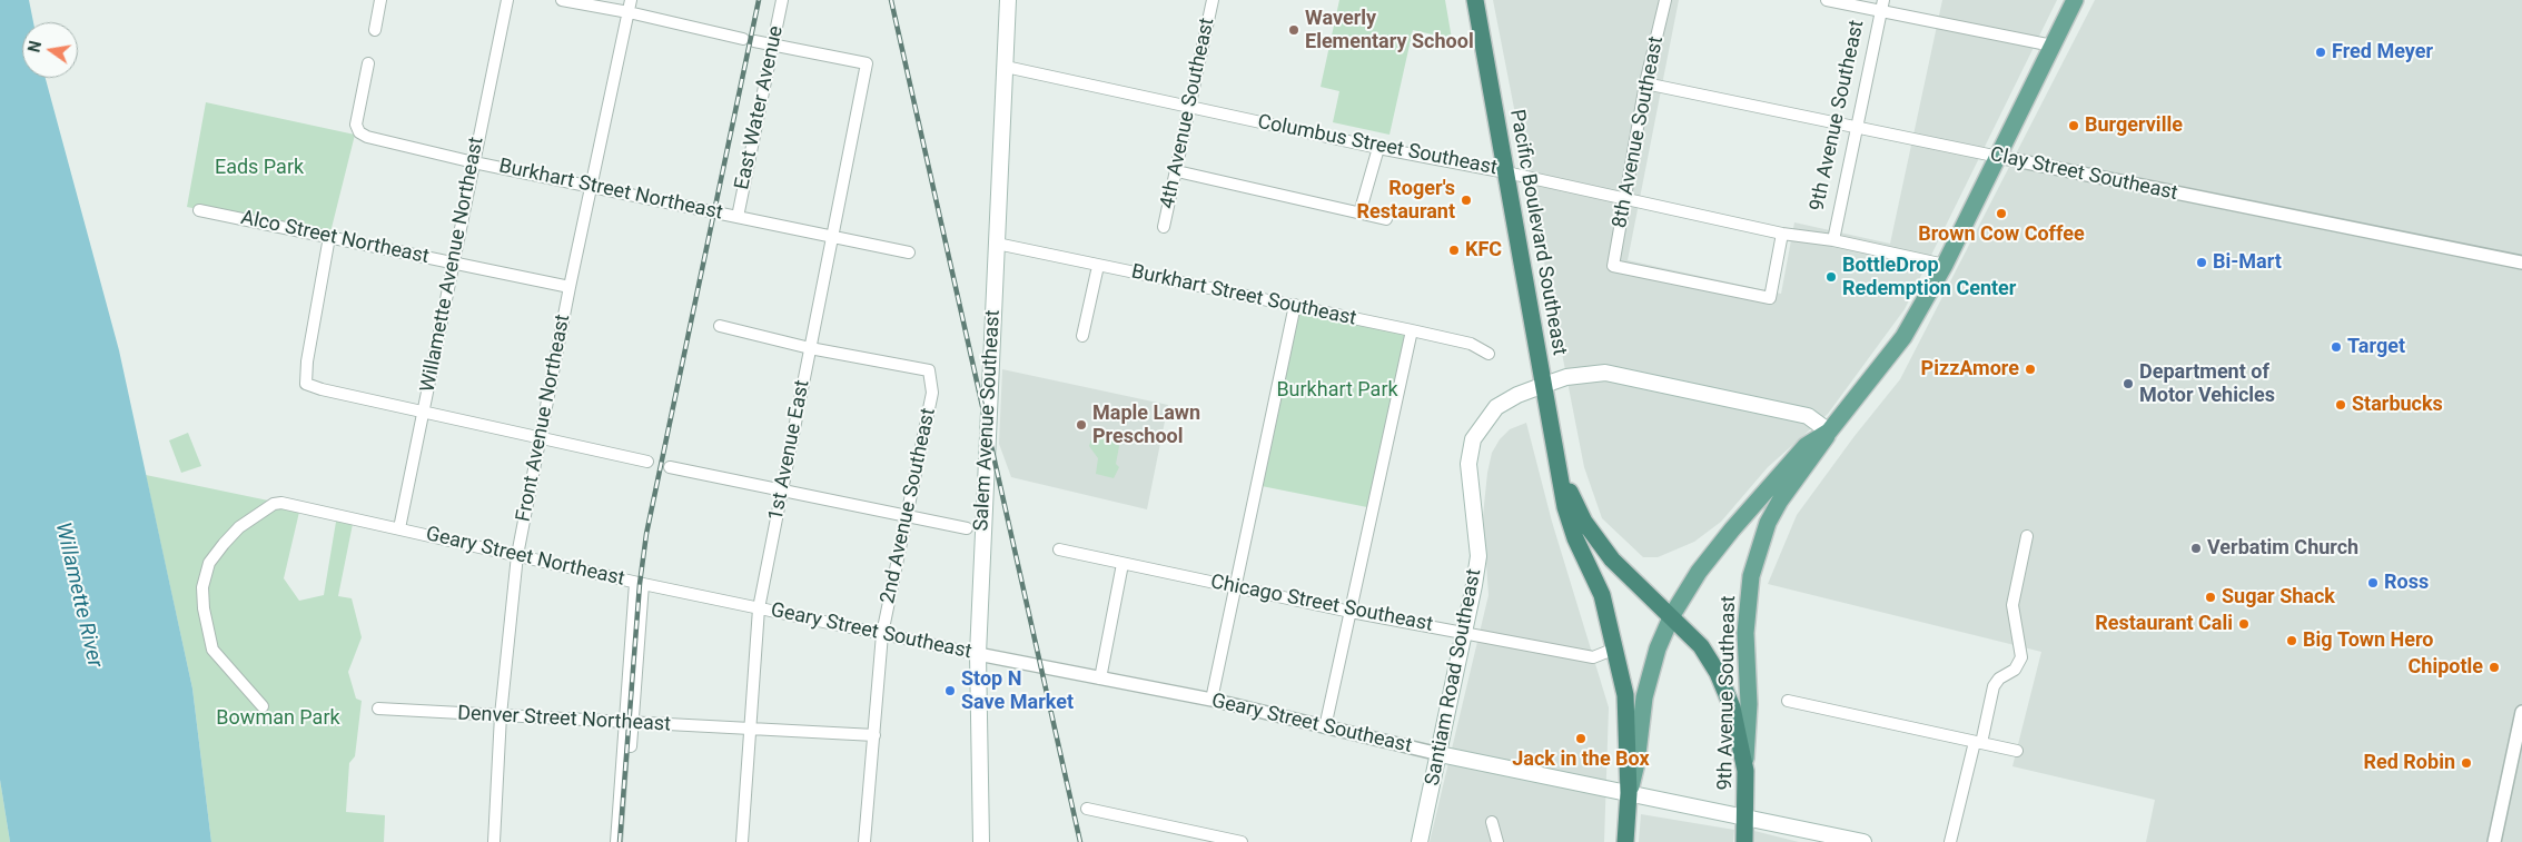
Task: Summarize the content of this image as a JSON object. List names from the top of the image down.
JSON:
{
  "streets": {
    "highway": ["9th Avenue Southeast", "Pacific Boulevard Southeast"],
    "main road": ["Salem Avenue Southeast", "Geary Street Southeast", "Santiam Road Southeast"],
    "street": [
      "East Water Avenue",
      "4th Avenue Southeast",
      "8th Avenue Southeast",
      "Columbus Street Southeast",
      "Clay Street Southeast",
      "Burkhart Street Northeast",
      "Alco Street Northeast",
      "Willamette Avenue Northeast",
      "Burkhart Street Southeast",
      "Front Avenue Northeast",
      "1st Avenue East",
      "2nd Avenue Southeast",
      "Geary Street Northeast",
      "Chicago Street Southeast",
      "Denver Street Northeast"
    ]
  },
  "crossings": [
    ["East Water Avenue", "Burkhart Street Northeast"],
    ["East Water Avenue", "1st Avenue East"],
    ["4th Avenue Southeast", "Columbus Street Southeast"],
    ["9th Avenue Southeast", "Columbus Street Southeast"],
    ["9th Avenue Southeast", "Clay Street Southeast"],
    ["9th Avenue Southeast", "Pacific Boulevard Southeast"],
    ["9th Avenue Southeast", "Geary Street Southeast"],
    ["8th Avenue Southeast", "Columbus Street Southeast"],
    ["8th Avenue Southeast", "Clay Street Southeast"],
    ["Columbus Street Southeast", "Pacific Boulevard Southeast"],
    ["Columbus Street Southeast", "Salem Avenue Southeast"],
    ["Burkhart Street Northeast", "Willamette Avenue Northeast"],
    ["Burkhart Street Northeast", "Front Avenue Northeast"],
    ["Burkhart Street Northeast", "1st Avenue East"],
    ["Pacific Boulevard Southeast", "Chicago Street Southeast"],
    ["Pacific Boulevard Southeast", "Geary Street Southeast"],
    ["Pacific Boulevard Southeast", "Santiam Road Southeast"],
    ["Alco Street Northeast", "Willamette Avenue Northeast"],
    ["Alco Street Northeast", "Front Avenue Northeast"],
    ["Willamette Avenue Northeast", "Geary Street Northeast"],
    ["Burkhart Street Southeast", "Salem Avenue Southeast"],
    ["Front Avenue Northeast", "Geary Street Northeast"],
    ["Front Avenue Northeast", "Denver Street Northeast"],
    ["Salem Avenue Southeast", "Geary Street Southeast"],
    ["1st Avenue East", "2nd Avenue Southeast"],
    ["1st Avenue East", "Geary Street Northeast"],
    ["1st Avenue East", "Geary Street Southeast"],
    ["1st Avenue East", "Denver Street Northeast"],
    ["2nd Avenue Southeast", "Geary Street Southeast"],
    ["2nd Avenue Southeast", "Denver Street Northeast"],
    ["Geary Street Northeast", "Geary Street Southeast"],
    ["Chicago Street Southeast", "Santiam Road Southeast"],
    ["Geary Street Southeast", "Santiam Road Southeast"]
  ],
  "water": ["Willamette River"],
  "parks": ["Eads Park", "Burkhart Park", "Bowman Park"],
  "places": [
    "Waverly Elementary School",
    "Fred Meyer",
    "Burgerville",
    "Roger's Restaurant",
    "Brown Cow Coffee",
    "KFC",
    "Bi-Mart",
    "BottleDrop Redemption Center",
    "Target",
    "PizzAmore",
    "Department of Motor Vehicles",
    "Starbucks",
    "Maple Lawn Preschool",
    "Verbatim Church",
    "Ross",
    "Sugar Shack",
    "Restaurant Cali",
    "Big Town Hero",
    "Chipotle",
    "Stop N Save Market",
    "Jack in the Box",
    "Red Robin"
  ],
  "north": "left"
}
